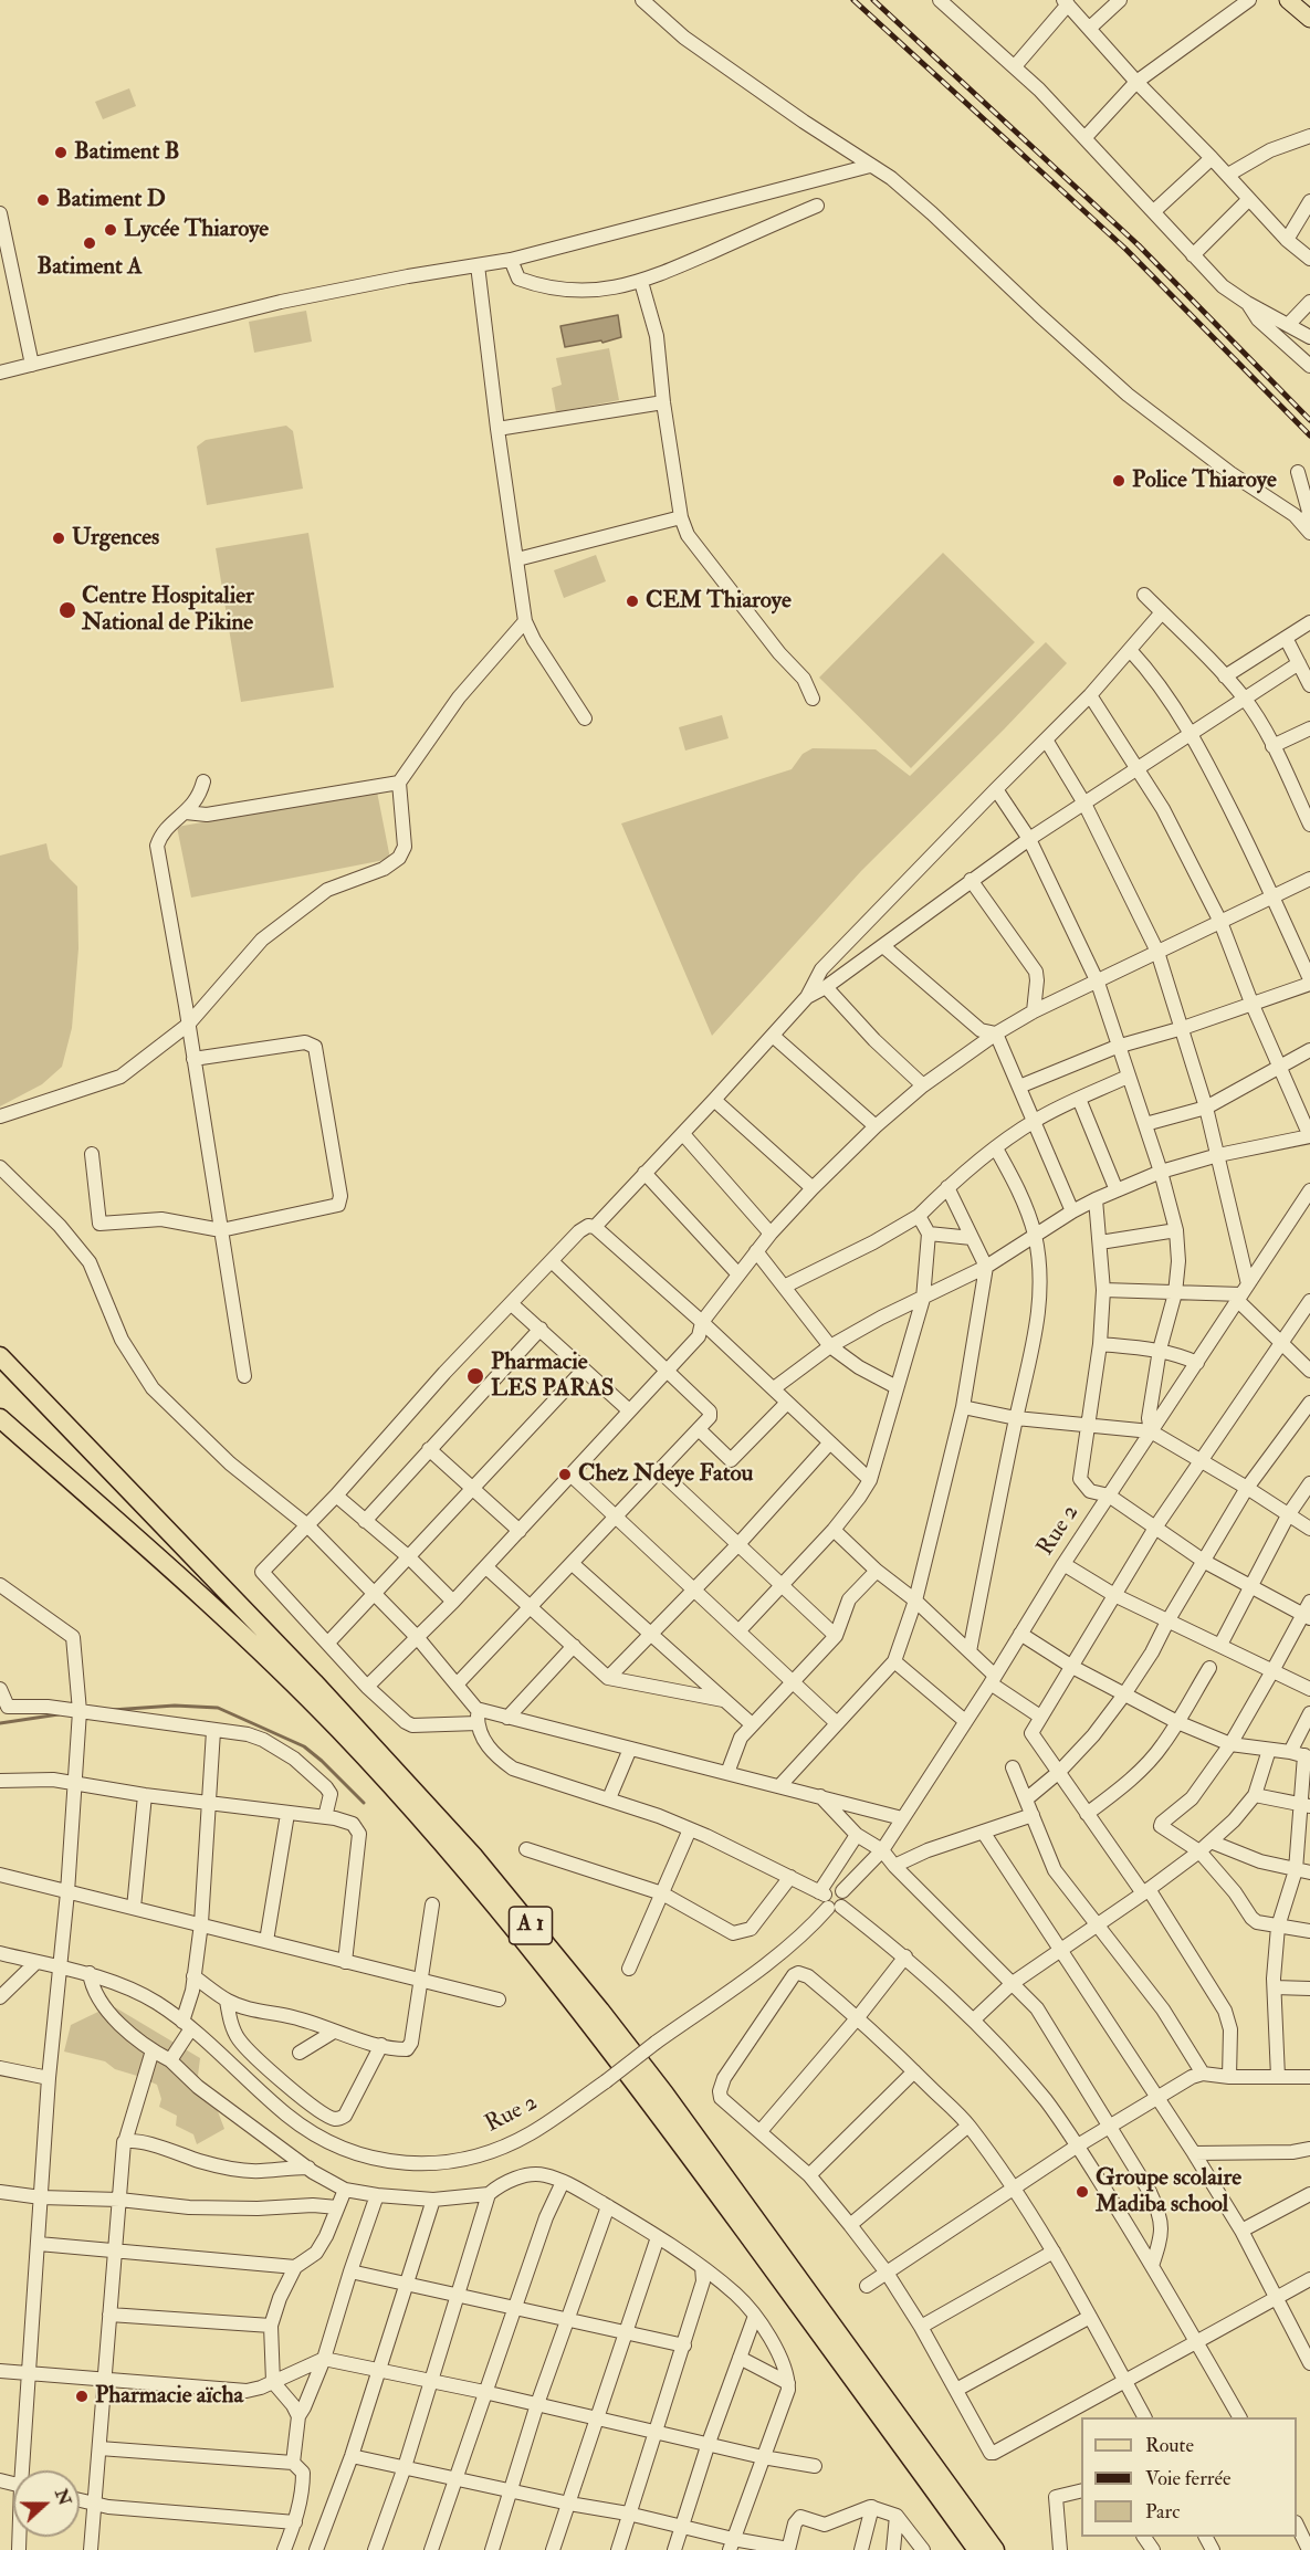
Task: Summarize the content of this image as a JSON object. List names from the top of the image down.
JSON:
{
  "streets": {
    "highway": ["A 1"],
    "street": ["Rue 2"]
  },
  "places": [
    "Batiment B",
    "Batiment D",
    "Lycée Thiaroye",
    "Batiment A",
    "Police Thiaroye",
    "Urgences",
    "CEM Thiaroye",
    "Centre Hospitalier National de Pikine",
    "Pharmacie LES PARAS",
    "Chez Ndeye Fatou",
    "Groupe scolaire Madiba school",
    "Pharmacie aïcha"
  ],
  "legend": ["Route", "Voie ferrée", "Parc"],
  "north": "right"
}
